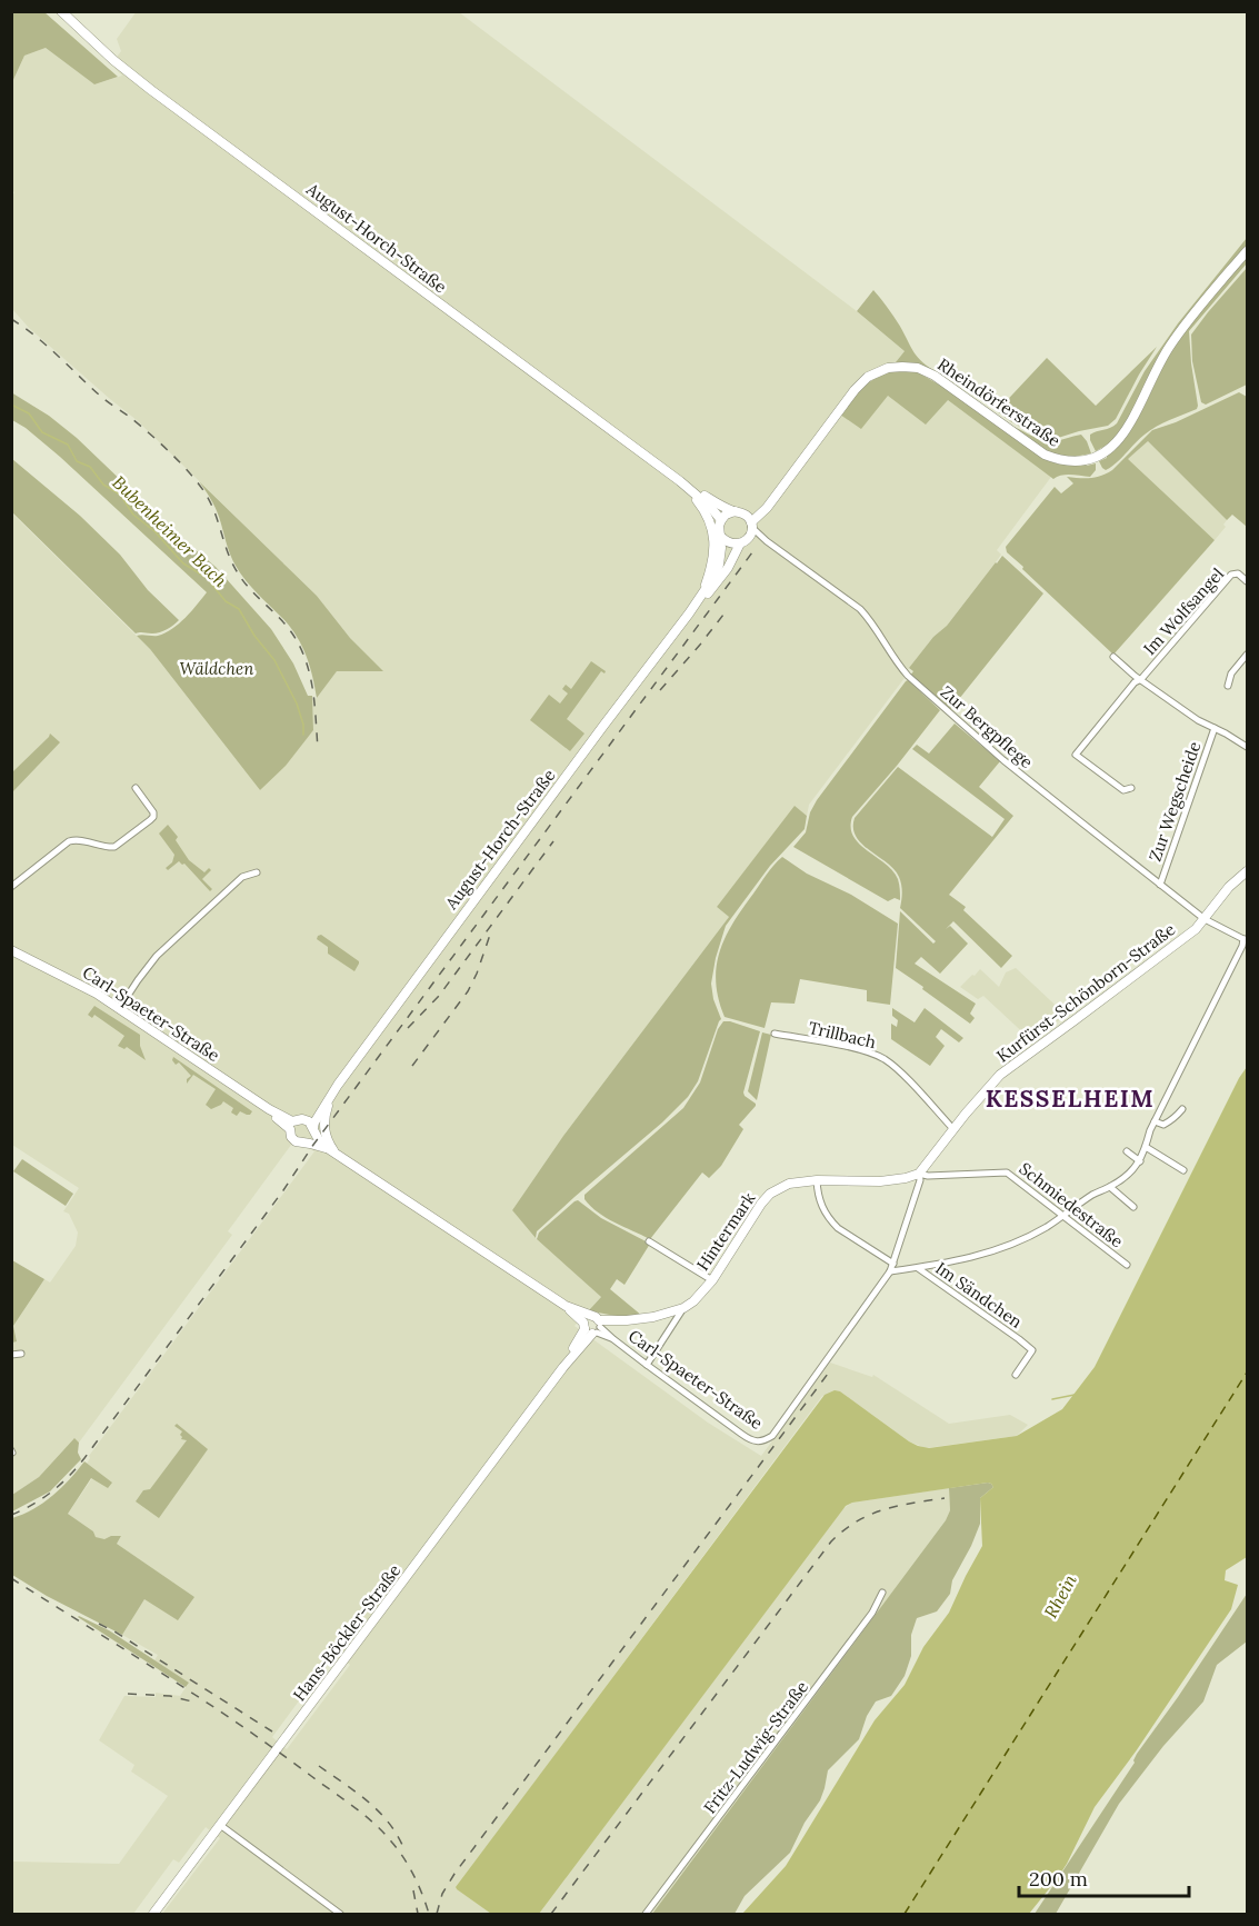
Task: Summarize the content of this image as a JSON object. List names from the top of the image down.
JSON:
{
  "streets": {
    "main road": [
      "August-Horch-Straße",
      "Rheindörferstraße",
      "Kurfürst-Schönborn-Straße",
      "Carl-Spaeter-Straße",
      "Hintermark",
      "Hans-Böckler-Straße"
    ],
    "street": [
      "Im Wolfsangel",
      "Zur Bergpflege",
      "Zur Wegscheide",
      "Trillbach",
      "Schmiedestraße",
      "Im Sändchen",
      "Fritz-Ludwig-Straße"
    ]
  },
  "crossings": [
    ["August-Horch-Straße", "Rheindörferstraße"],
    ["August-Horch-Straße", "Zur Bergpflege"],
    ["August-Horch-Straße", "Carl-Spaeter-Straße"],
    ["Rheindörferstraße", "Zur Bergpflege"],
    ["Zur Bergpflege", "Zur Wegscheide"],
    ["Zur Bergpflege", "Kurfürst-Schönborn-Straße"],
    ["Kurfürst-Schönborn-Straße", "Carl-Spaeter-Straße"],
    ["Kurfürst-Schönborn-Straße", "Trillbach"],
    ["Kurfürst-Schönborn-Straße", "Schmiedestraße"],
    ["Kurfürst-Schönborn-Straße", "Hintermark"],
    ["Carl-Spaeter-Straße", "Hintermark"],
    ["Carl-Spaeter-Straße", "Hans-Böckler-Straße"],
    ["Schmiedestraße", "Hintermark"],
    ["Hintermark", "Hans-Böckler-Straße"]
  ],
  "districts": ["KESSELHEIM"],
  "water": ["Bubenheimer Bach", "Rhein"],
  "parks": ["Wäldchen"],
  "scale_bar": "200 m"
}
